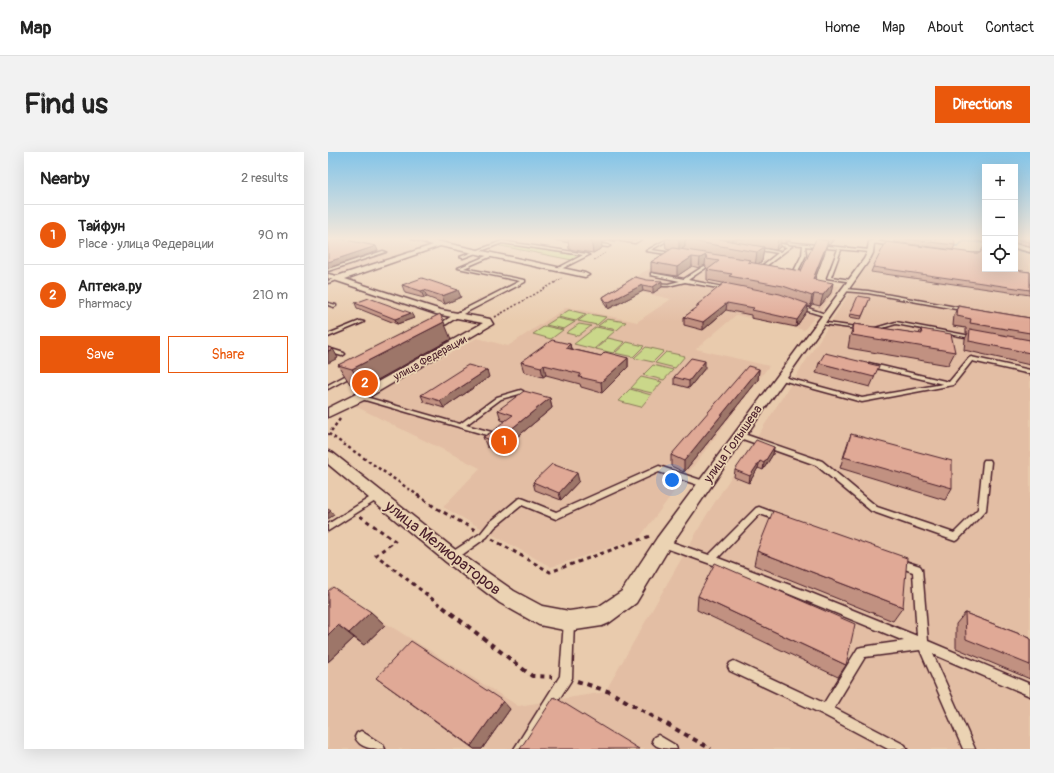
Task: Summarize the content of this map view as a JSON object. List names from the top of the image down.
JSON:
{
  "streets": {
    "street": ["улица Федерации", "улица Голышева", "улица Мелиораторов"]
  },
  "crossings": [
    ["улица Голышева", "улица Мелиораторов"]
  ],
  "page": {
    "header": "Map",
    "nav": [
      "Home",
      "Map",
      "About",
      "Contact"
    ],
    "buttons": [
      "Directions",
      ["Save", "Share"]
    ],
    "title": "Find us",
    "heading": ["Nearby", "2 results"],
    "map_buttons": ["+", "−"],
    "list": [
      {
        "mark": "1",
        "name": "Тайфун",
        "note": "Place · улица Федерации",
        "value": "90 m"
      },
      {
        "mark": "2",
        "name": "Аптека.ру",
        "note": "Pharmacy",
        "value": "210 m"
      }
    ],
    "pins": ["2", "1"]
  }
}
